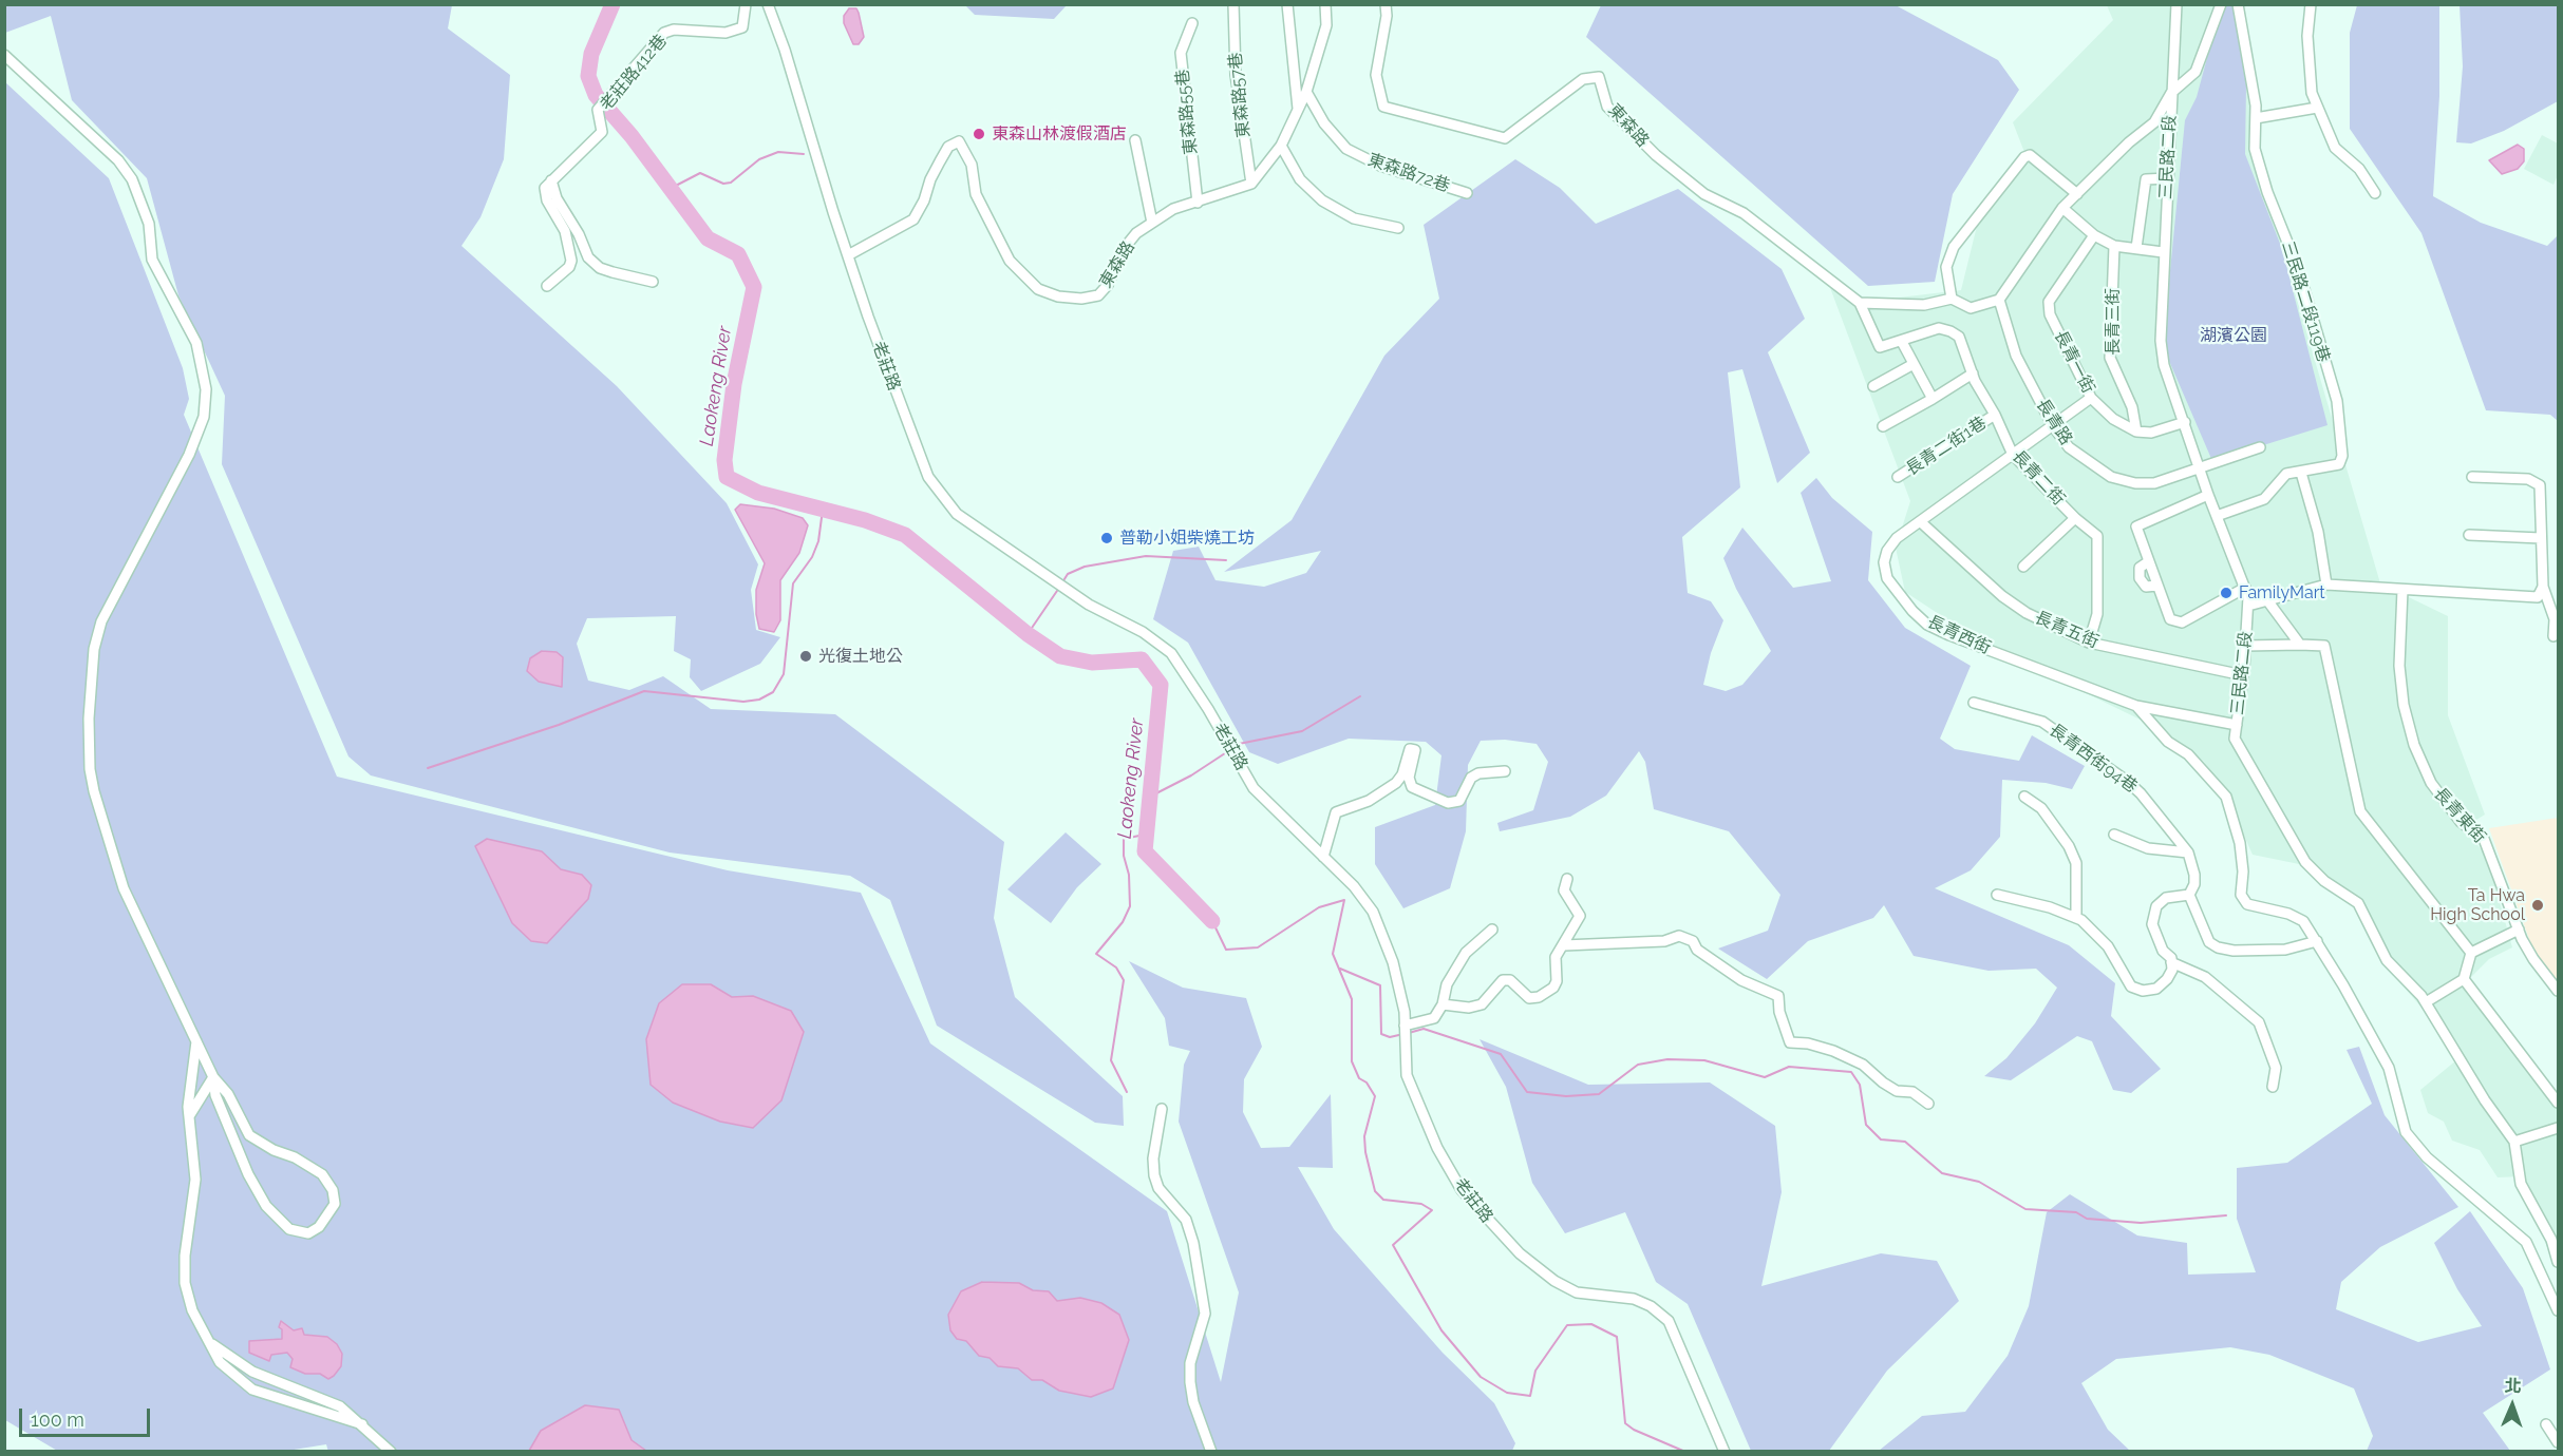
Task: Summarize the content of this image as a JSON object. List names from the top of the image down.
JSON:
{
  "streets": {
    "street": [
      "老莊路412巷",
      "東森路57巷",
      "東森路55巷",
      "東森路",
      "三民路二段",
      "東森路72巷",
      "三民路二段119巷",
      "長青三街",
      "長青一街",
      "老莊路",
      "長青路",
      "長青二街1巷",
      "長青二街",
      "長青五街",
      "長青西街",
      "長青西街94巷",
      "長青東街"
    ]
  },
  "crossings": [
    ["東森路57巷", "東森路"],
    ["東森路55巷", "東森路"],
    ["東森路", "老莊路"],
    ["三民路二段", "三民路二段119巷"],
    ["三民路二段", "長青路"],
    ["三民路二段", "長青五街"],
    ["三民路二段", "長青西街"],
    ["長青三街", "長青一街"],
    ["長青一街", "長青西街"],
    ["長青路", "長青西街"],
    ["長青二街1巷", "長青二街"],
    ["長青二街", "長青西街"],
    ["長青五街", "長青西街"]
  ],
  "water": ["Laokeng River"],
  "parks": ["湖濱公園"],
  "places": [
    "東森山林渡假酒店",
    "普勒小姐柴燒工坊",
    "FamilyMart",
    "光復土地公",
    "Ta Hwa High School"
  ],
  "scale_bar": "100 m",
  "north": "top"
}
